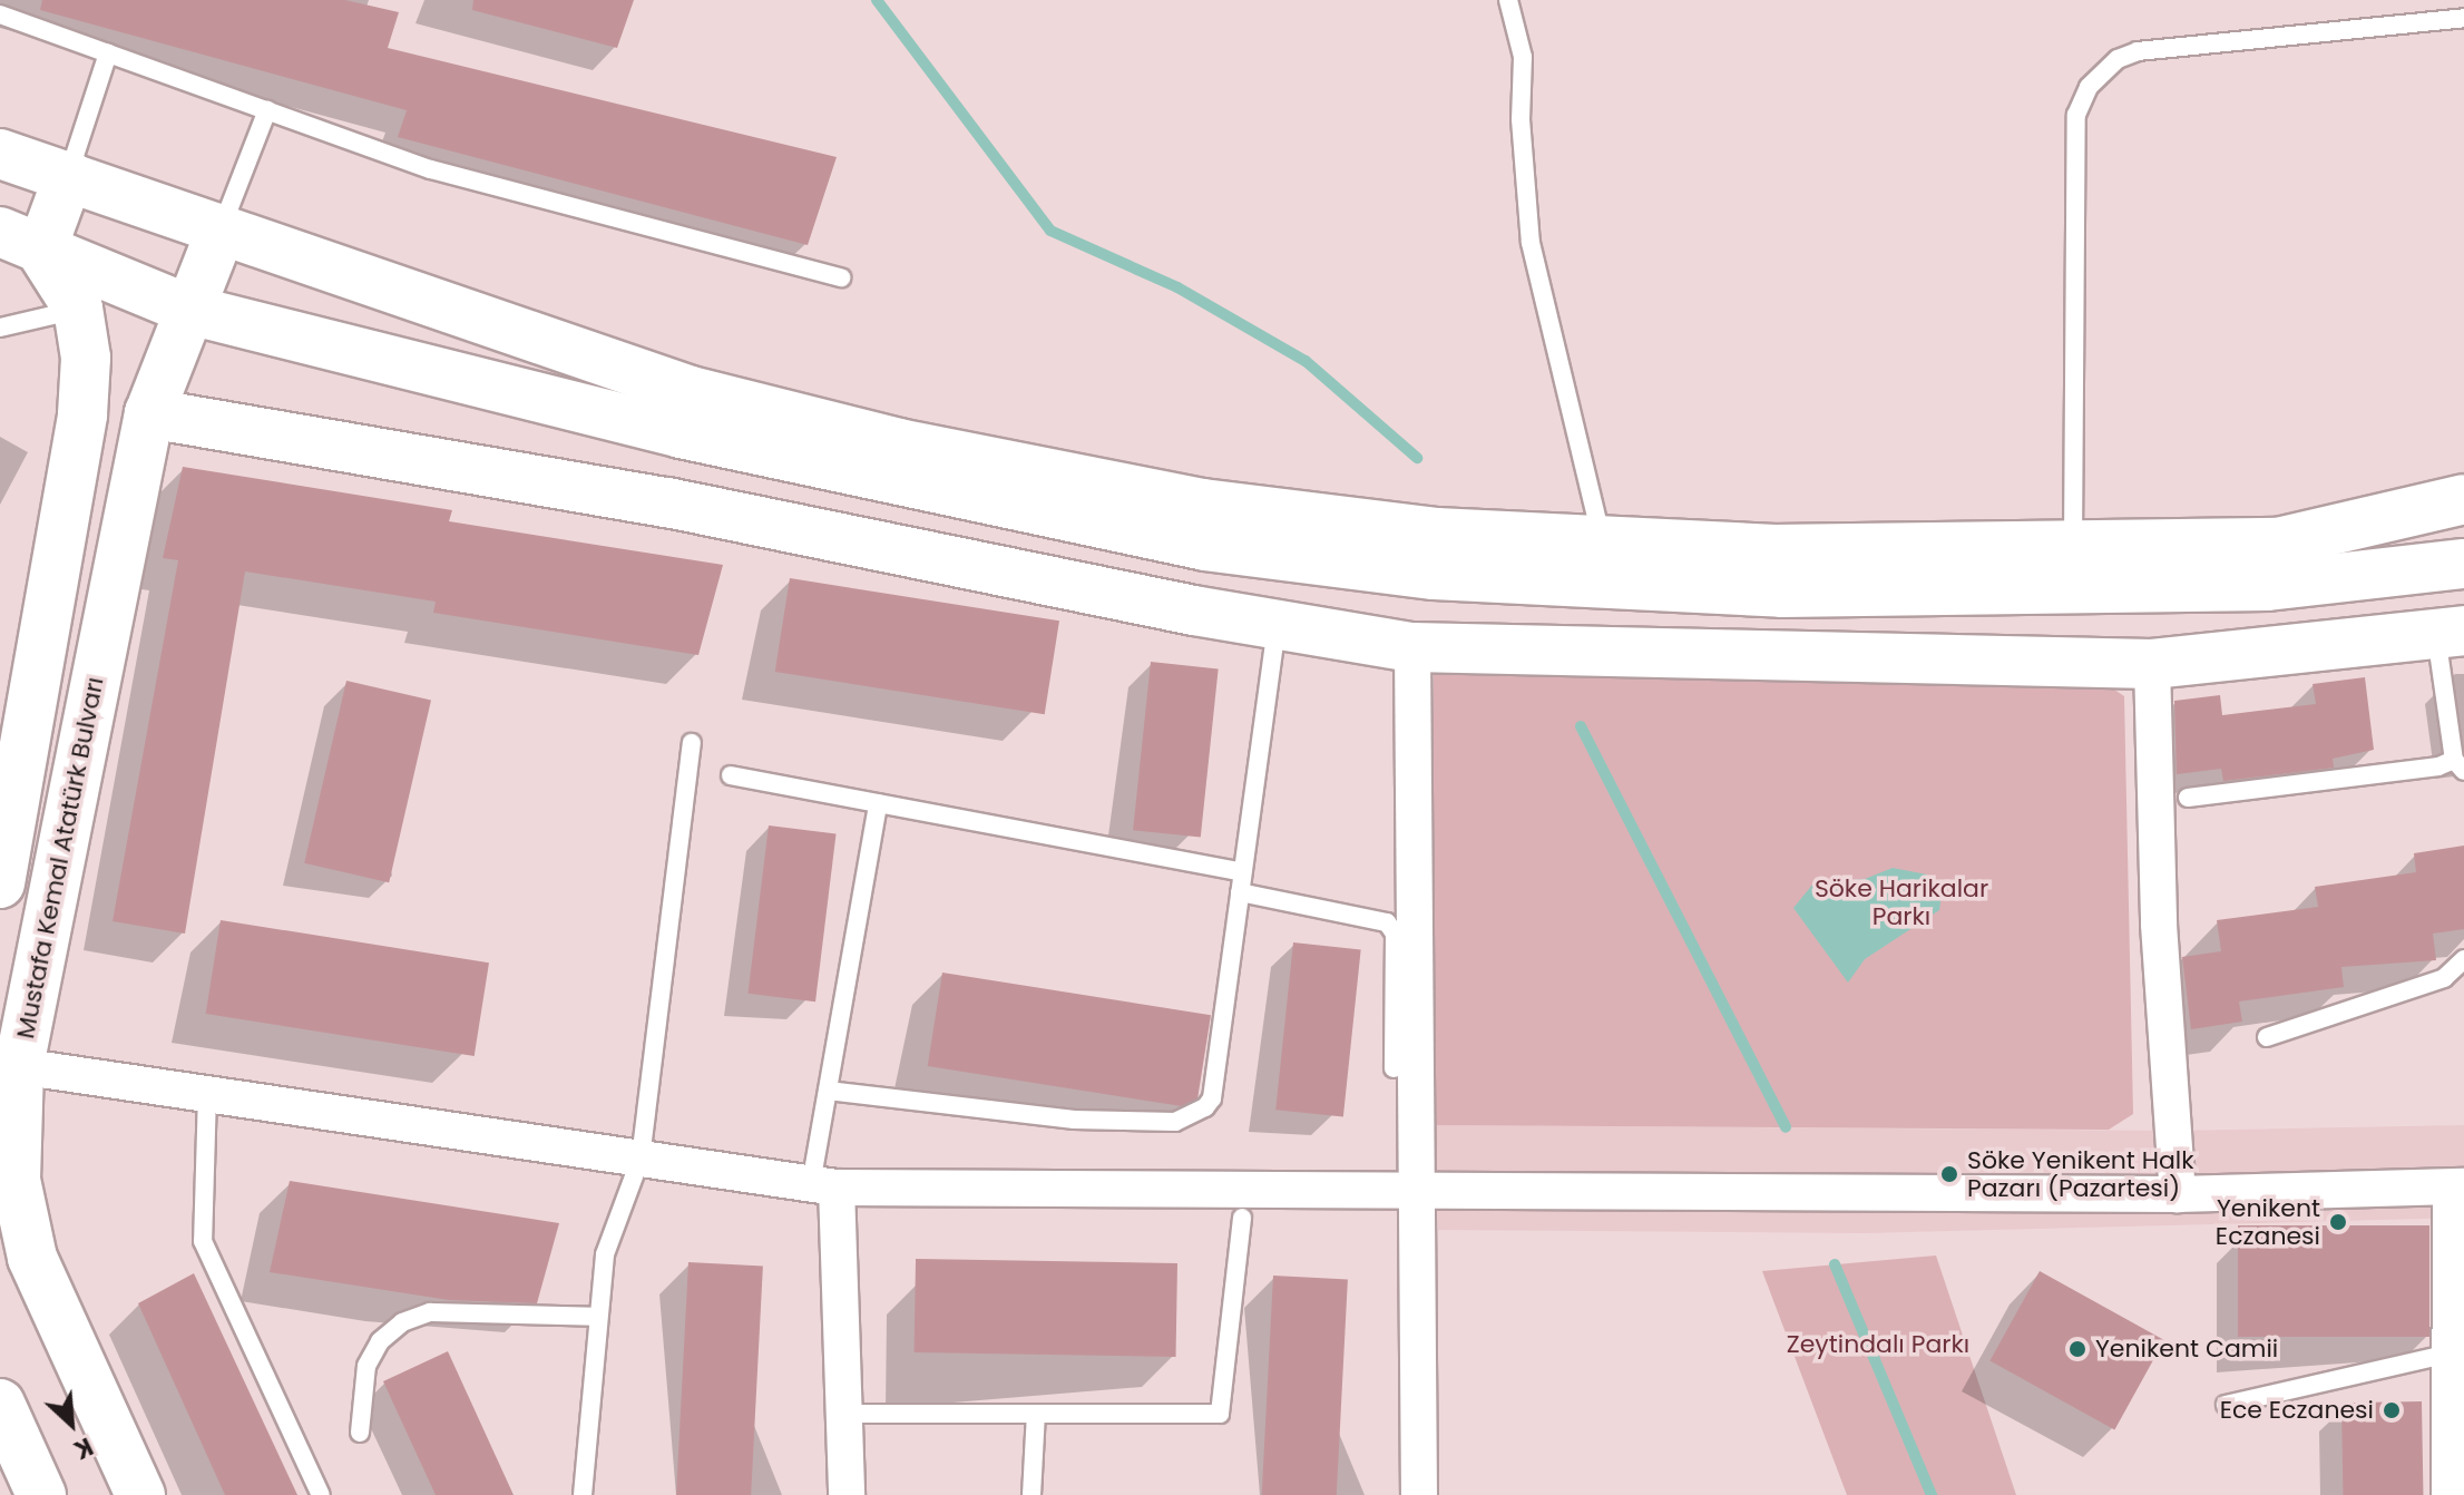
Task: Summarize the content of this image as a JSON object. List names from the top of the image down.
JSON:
{
  "streets": {
    "main road": ["Mustafa Kemal Atatürk Bulvarı"]
  },
  "parks": ["Söke Harikalar Parkı", "Zeytindalı Parkı"],
  "places": [
    "Söke Yenikent Halk Pazarı (Pazartesi)",
    "Yenikent Eczanesi",
    "Yenikent Camii",
    "Ece Eczanesi"
  ],
  "north": "bottom right"
}
